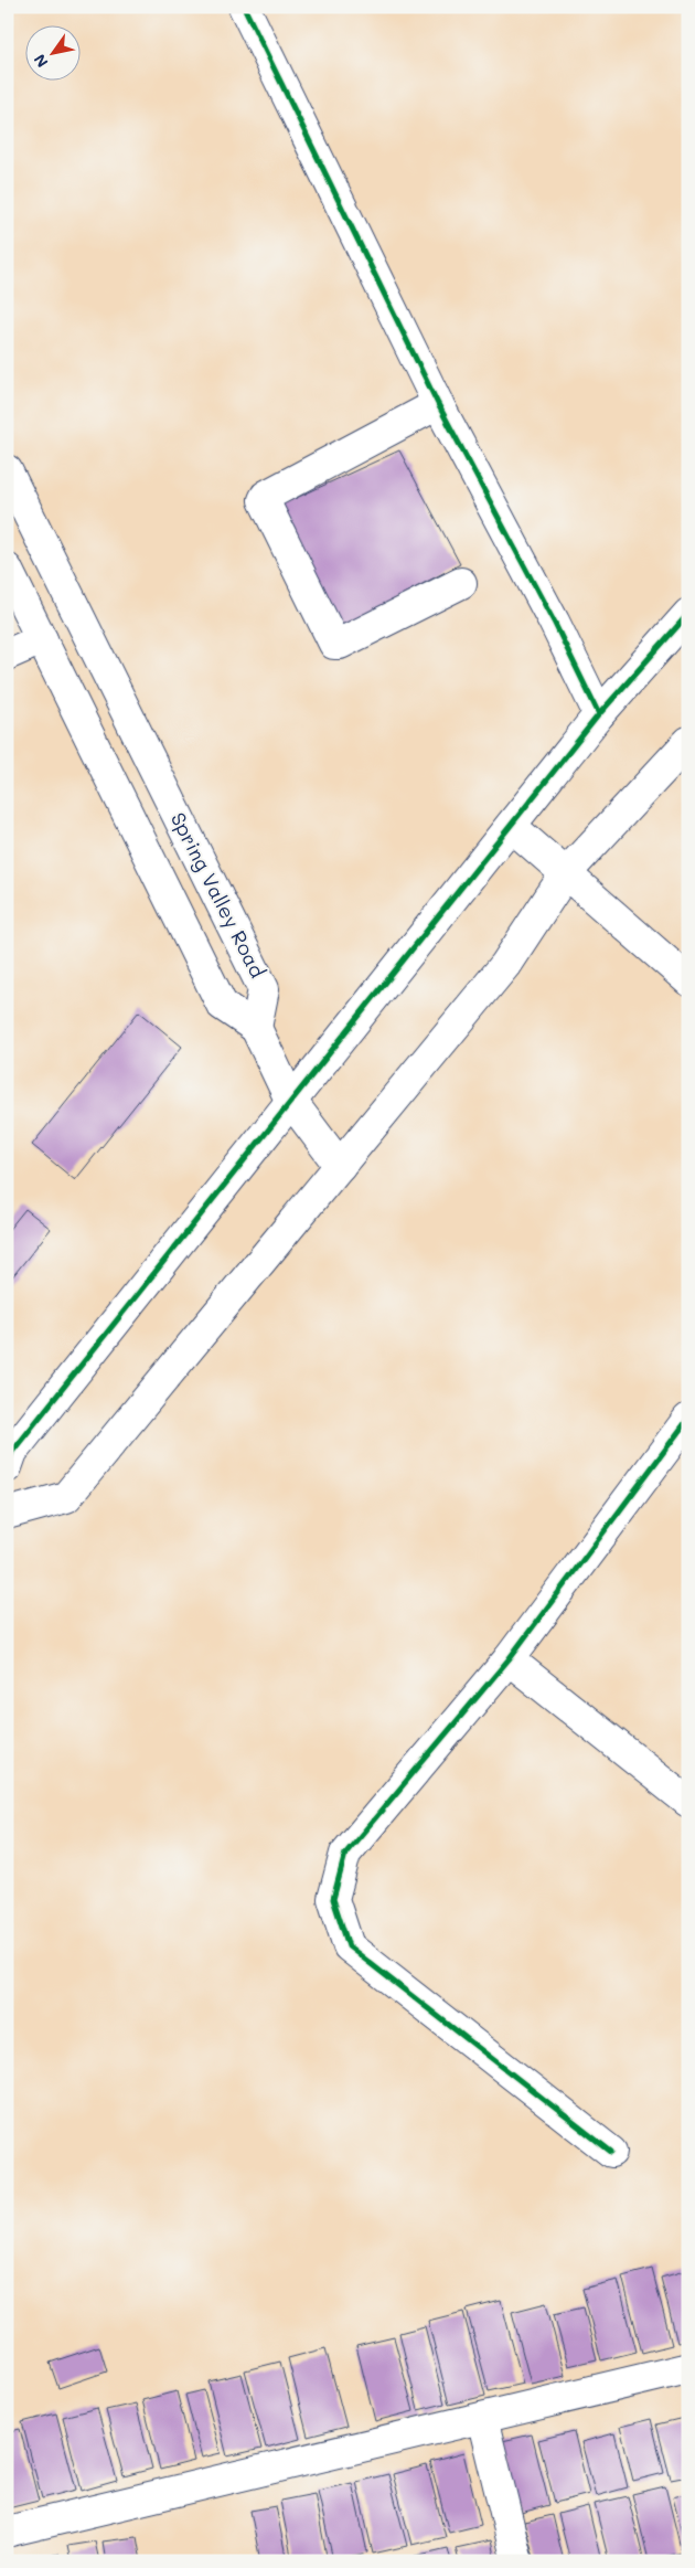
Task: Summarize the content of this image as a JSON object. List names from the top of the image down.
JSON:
{
  "streets": {
    "street": ["Spring Valley Road"]
  },
  "north": "bottom left"
}
